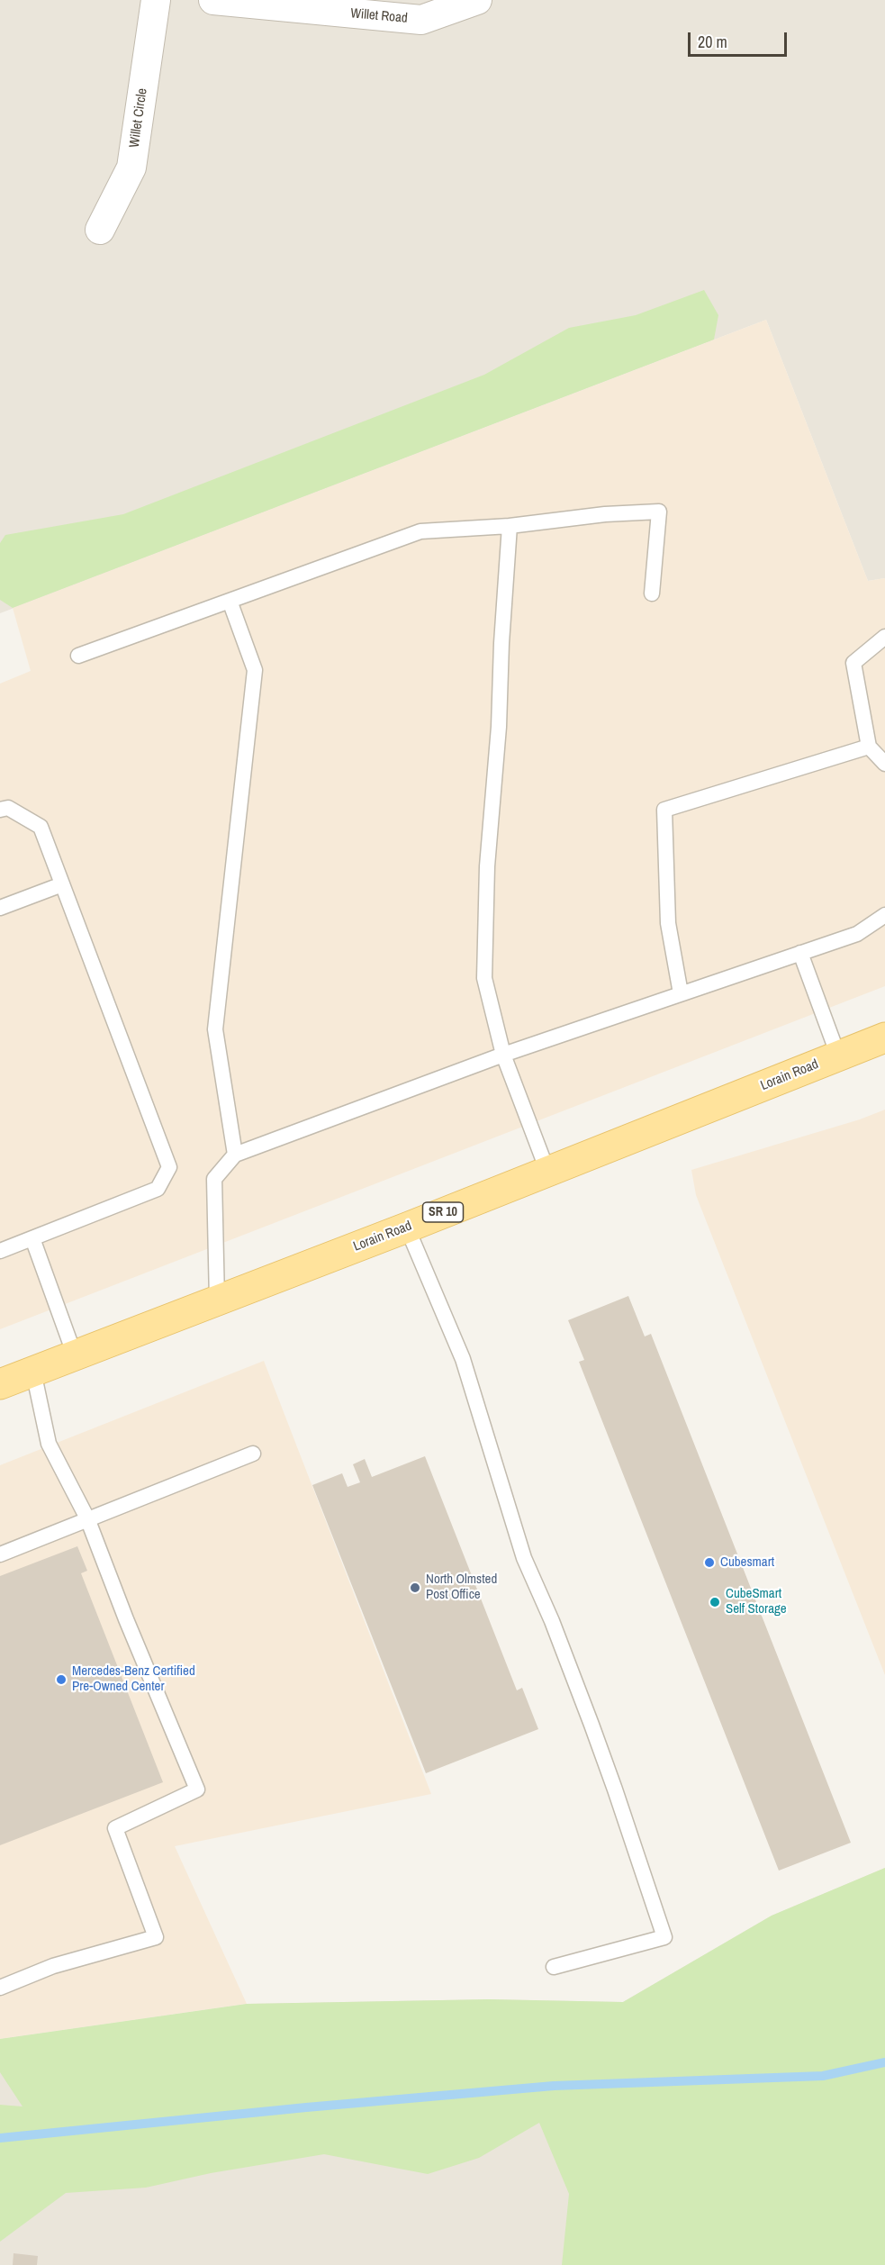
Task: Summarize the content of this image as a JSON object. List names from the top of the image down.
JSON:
{
  "streets": {
    "main road": ["Lorain Road", "SR 10"],
    "street": ["Willet Road", "Willet Circle"]
  },
  "places": [
    "Cubesmart",
    "North Olmsted Post Office",
    "CubeSmart Self Storage",
    "Mercedes-Benz Certified Pre-Owned Center"
  ],
  "scale_bar": "20 m"
}
